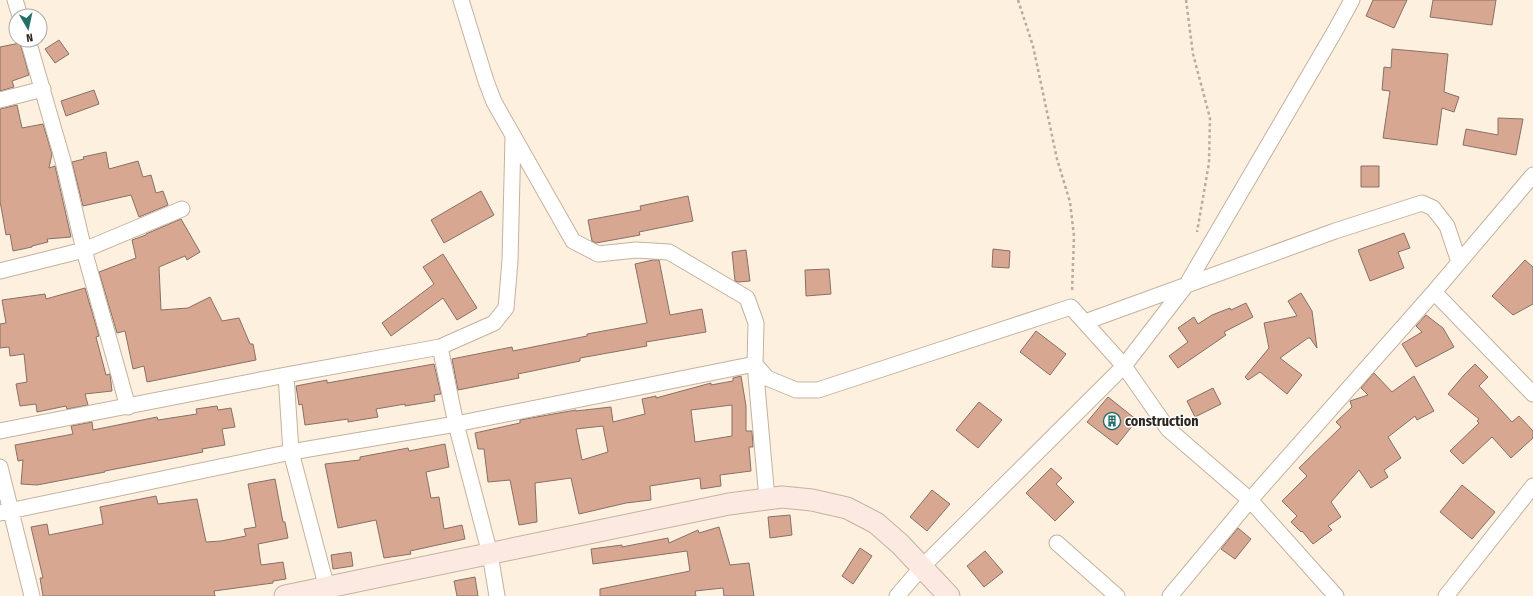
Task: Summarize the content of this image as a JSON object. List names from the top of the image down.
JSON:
{
  "places": {
    "building": ["construction"]
  },
  "north": "bottom"
}
